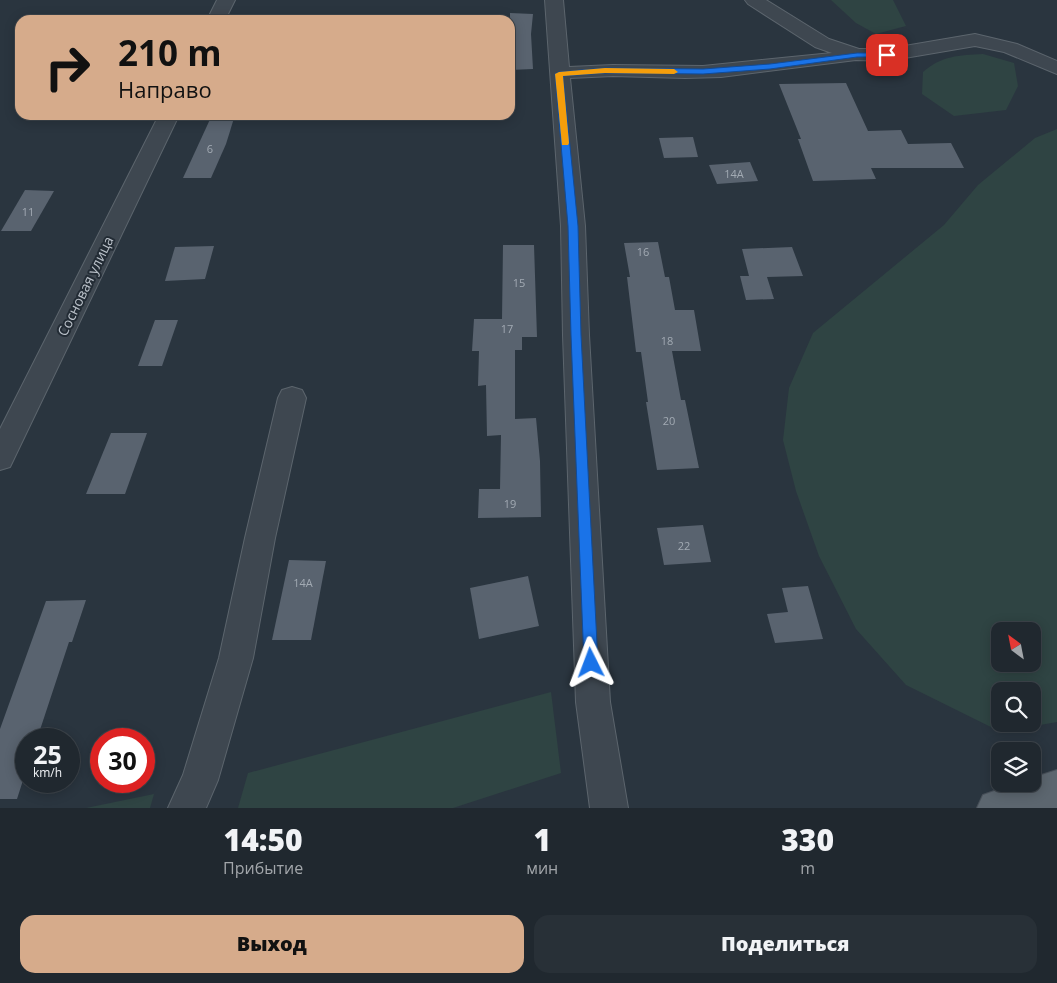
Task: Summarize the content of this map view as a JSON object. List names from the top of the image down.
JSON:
{
  "streets": {
    "street": ["Сосновая улица"]
  },
  "house_numbers": [
    "6",
    "14А",
    "11",
    "16",
    "15",
    "17",
    "18",
    "20",
    "19",
    "22",
    "14А"
  ],
  "north": "top left",
  "page": {
    "turn": ["210 m", "Направо"],
    "speed": "25 km/h",
    "limit": "30",
    "eta": [
      "14:50",
      "Прибытие",
      "1",
      "мин",
      "330",
      "m"
    ],
    "buttons": ["Выход", "Поделиться"]
  }
}
